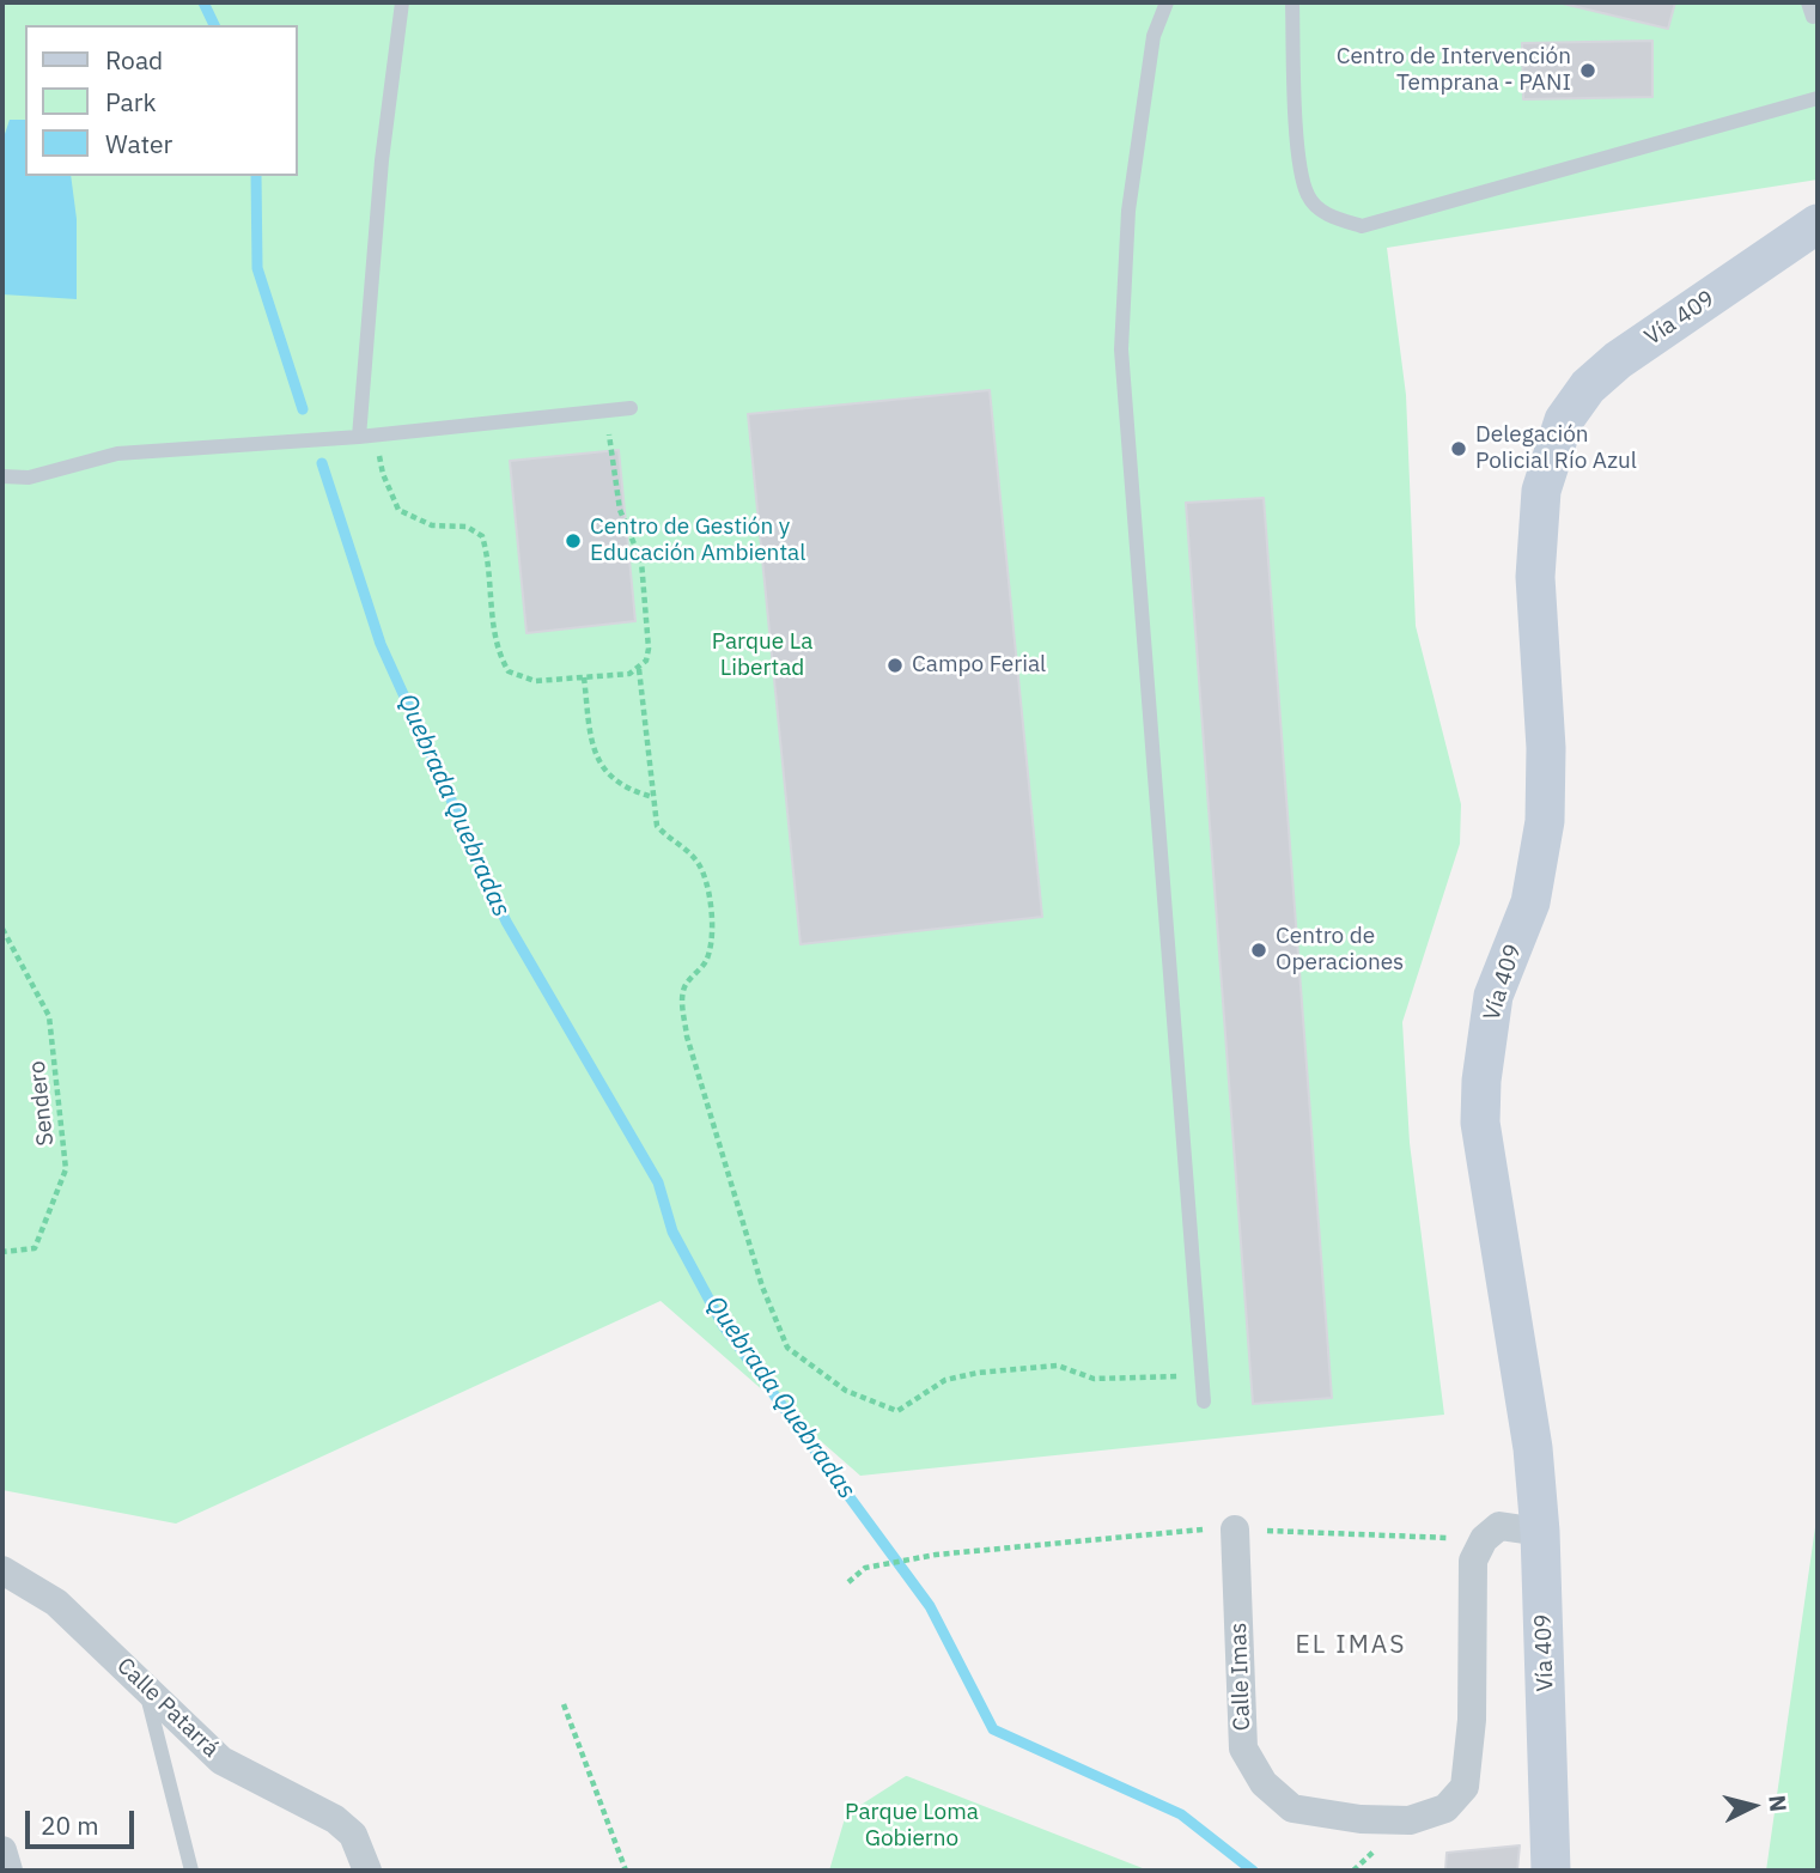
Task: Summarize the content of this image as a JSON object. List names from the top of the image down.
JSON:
{
  "streets": {
    "street": ["Vía 409", "Calle Imas", "Calle Patarrá"],
    "path": ["Sendero"]
  },
  "districts": ["EL IMAS"],
  "water": ["Quebrada Quebradas"],
  "parks": ["Parque La Libertad", "Parque Loma Gobierno"],
  "places": [
    "Centro de Intervención Temprana - PANI",
    "Delegación Policial Río Azul",
    "Centro de Gestión y Educación Ambiental",
    "Campo Ferial",
    "Centro de Operaciones"
  ],
  "legend": ["Road", "Park", "Water"],
  "scale_bar": "20 m",
  "north": "right"
}
